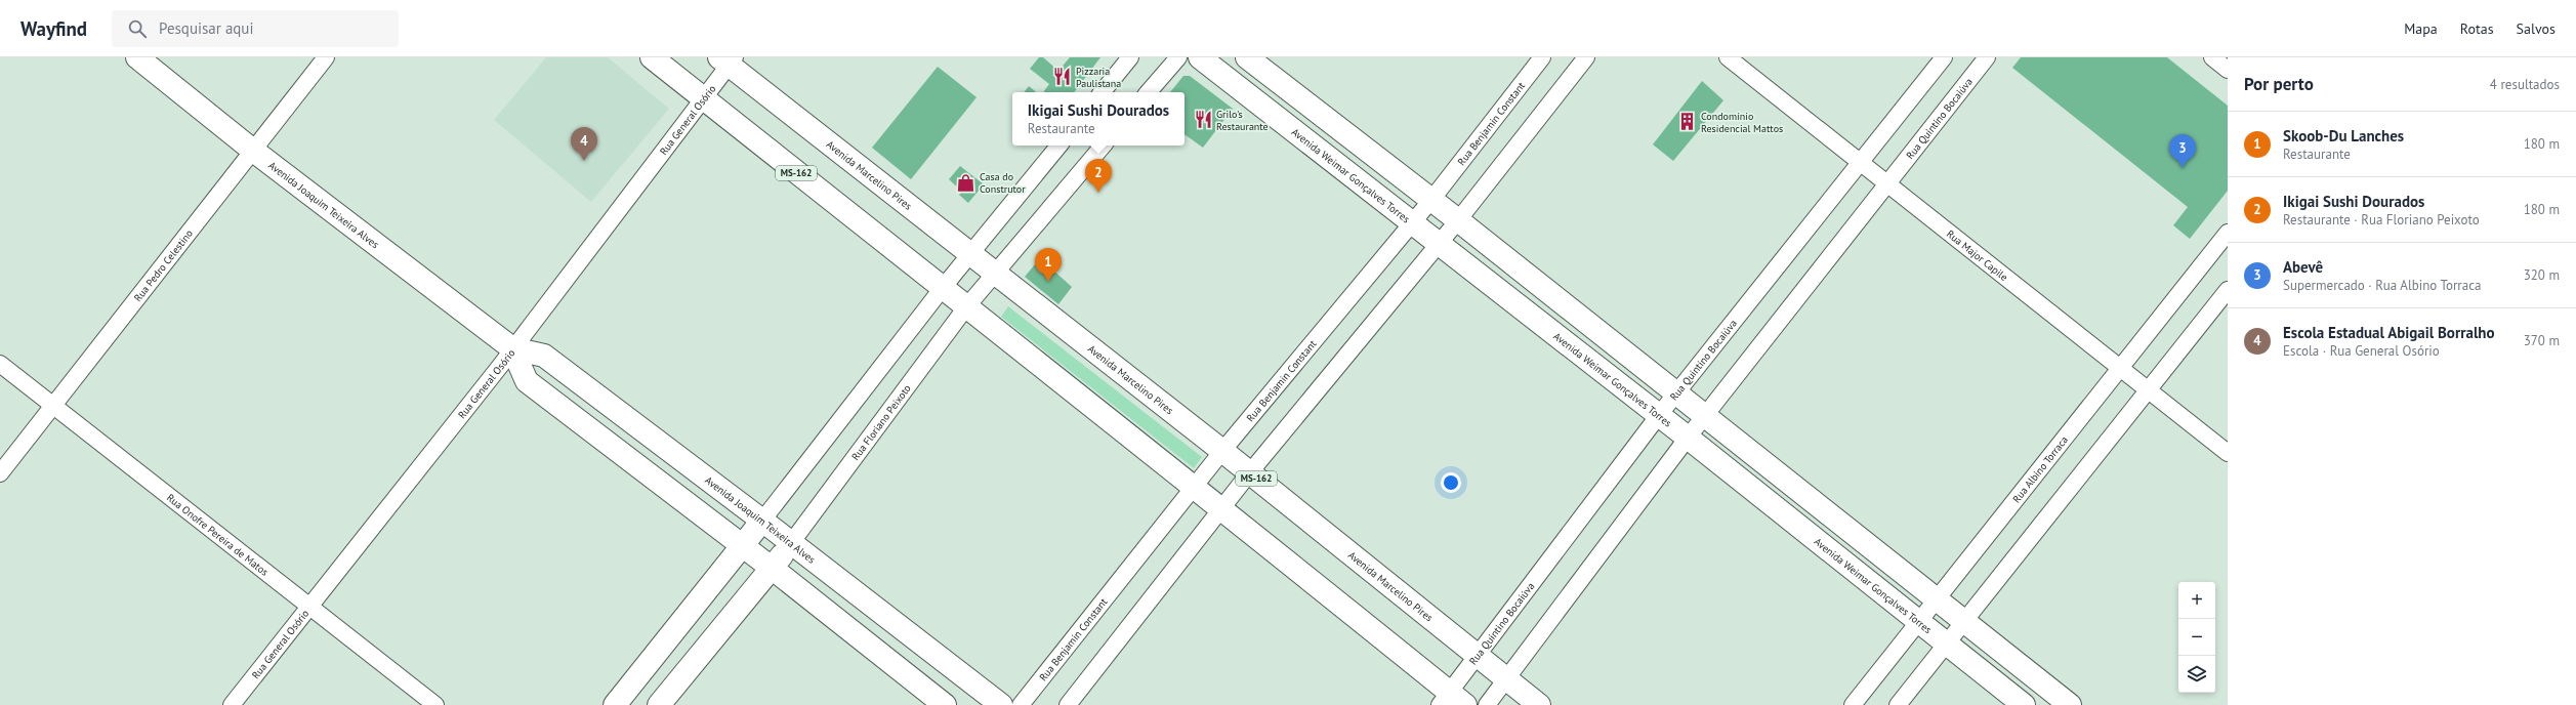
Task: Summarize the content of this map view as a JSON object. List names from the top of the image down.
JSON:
{
  "streets": {
    "main road": [
      "MS-162",
      "Avenida Marcelino Pires",
      "Avenida Weimar Gonçalves Torres",
      "Avenida Joaquim Teixeira Alves",
      "Rua Floriano Peixoto"
    ],
    "street": [
      "Rua Quintino Bocaiúva",
      "Rua General Osório",
      "Rua Benjamin Constant",
      "Rua Major Capile",
      "Rua Pedro Celestino",
      "Rua Albino Torraca",
      "Rua Onofre Pereira de Matos"
    ]
  },
  "crossings": [
    ["Rua Quintino Bocaiúva", "MS-162"],
    ["Rua Quintino Bocaiúva", "Avenida Marcelino Pires"],
    ["Rua Quintino Bocaiúva", "Avenida Weimar Gonçalves Torres"],
    ["Rua Quintino Bocaiúva", "Rua Major Capile"],
    ["Rua General Osório", "MS-162"],
    ["Rua General Osório", "Avenida Marcelino Pires"],
    ["Rua General Osório", "Avenida Joaquim Teixeira Alves"],
    ["Rua General Osório", "Rua Onofre Pereira de Matos"],
    ["Rua Benjamin Constant", "MS-162"],
    ["Rua Benjamin Constant", "Avenida Marcelino Pires"],
    ["Rua Benjamin Constant", "Avenida Weimar Gonçalves Torres"],
    ["MS-162", "Rua Floriano Peixoto"],
    ["Avenida Marcelino Pires", "Rua Floriano Peixoto"],
    ["Avenida Weimar Gonçalves Torres", "Rua Albino Torraca"],
    ["Avenida Joaquim Teixeira Alves", "Rua Pedro Celestino"],
    ["Avenida Joaquim Teixeira Alves", "Rua Floriano Peixoto"],
    ["Rua Major Capile", "Rua Albino Torraca"],
    ["Rua Pedro Celestino", "Rua Onofre Pereira de Matos"]
  ],
  "places": {
    "restaurant": ["Pizzaria Paulistana", "Grilo's Restaurante"],
    "building": ["Condomínio Residencial Mattos"],
    "shop": ["Casa do Construtor"]
  },
  "page": {
    "header": "Wayfind",
    "search": "Pesquisar aqui",
    "nav": ["Mapa", "Rotas", "Salvos"],
    "heading": ["Por perto", "4 resultados"],
    "popup": ["Ikigai Sushi Dourados", "Restaurante"],
    "list": [
      {
        "mark": "1",
        "name": "Skoob-Du Lanches",
        "note": "Restaurante",
        "value": "180 m"
      },
      {
        "mark": "2",
        "name": "Ikigai Sushi Dourados",
        "note": "Restaurante · Rua Floriano Peixoto",
        "value": "180 m"
      },
      {
        "mark": "3",
        "name": "Abevê",
        "note": "Supermercado · Rua Albino Torraca",
        "value": "320 m"
      },
      {
        "mark": "4",
        "name": "Escola Estadual Abigail Borralho",
        "note": "Escola · Rua General Osório",
        "value": "370 m"
      }
    ],
    "pins": [
      "4",
      "3",
      "2",
      "1"
    ],
    "map_buttons": ["+", "−"]
  }
}
